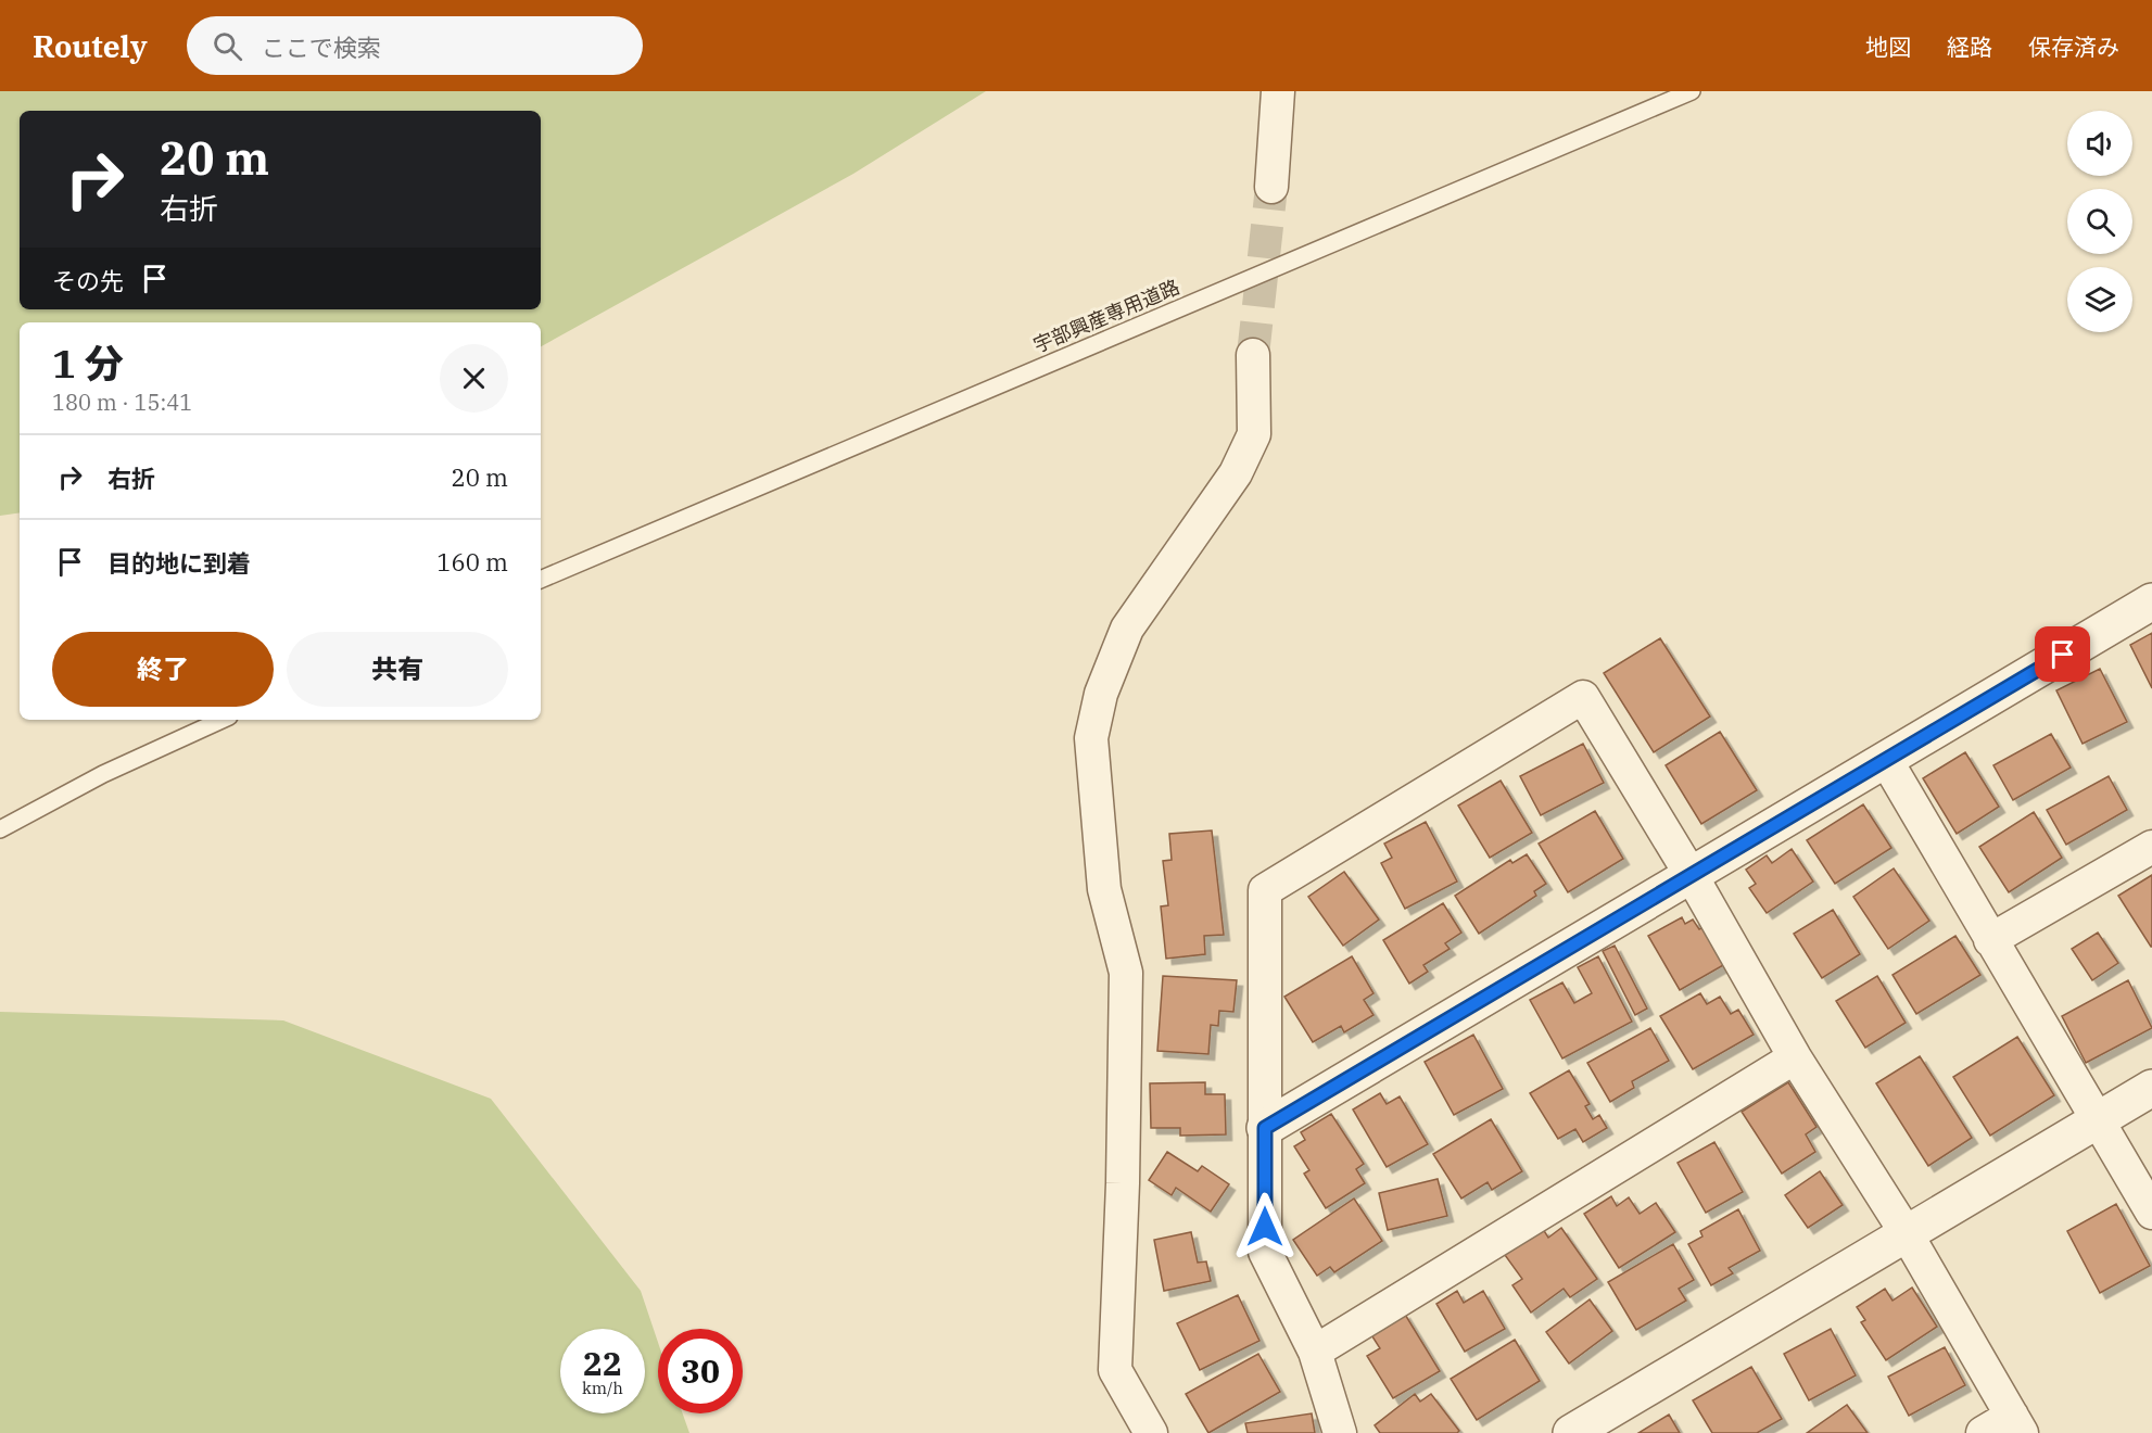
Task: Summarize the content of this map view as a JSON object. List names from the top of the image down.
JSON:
{
  "streets": {
    "lane": ["宇部興産専用道路"]
  },
  "page": {
    "header": "Routely",
    "search": "ここで検索",
    "nav": ["地図", "経路", "保存済み"],
    "turn": ["20 m", "右折"],
    "then": "その先",
    "heading": ["1 分", "180 m · 15:41"],
    "list": [
      {
        "name": "右折",
        "value": "20 m"
      },
      {
        "name": "目的地に到着",
        "value": "160 m"
      }
    ],
    "buttons": ["終了", "共有"],
    "speed": "22 km/h",
    "limit": "30"
  }
}
